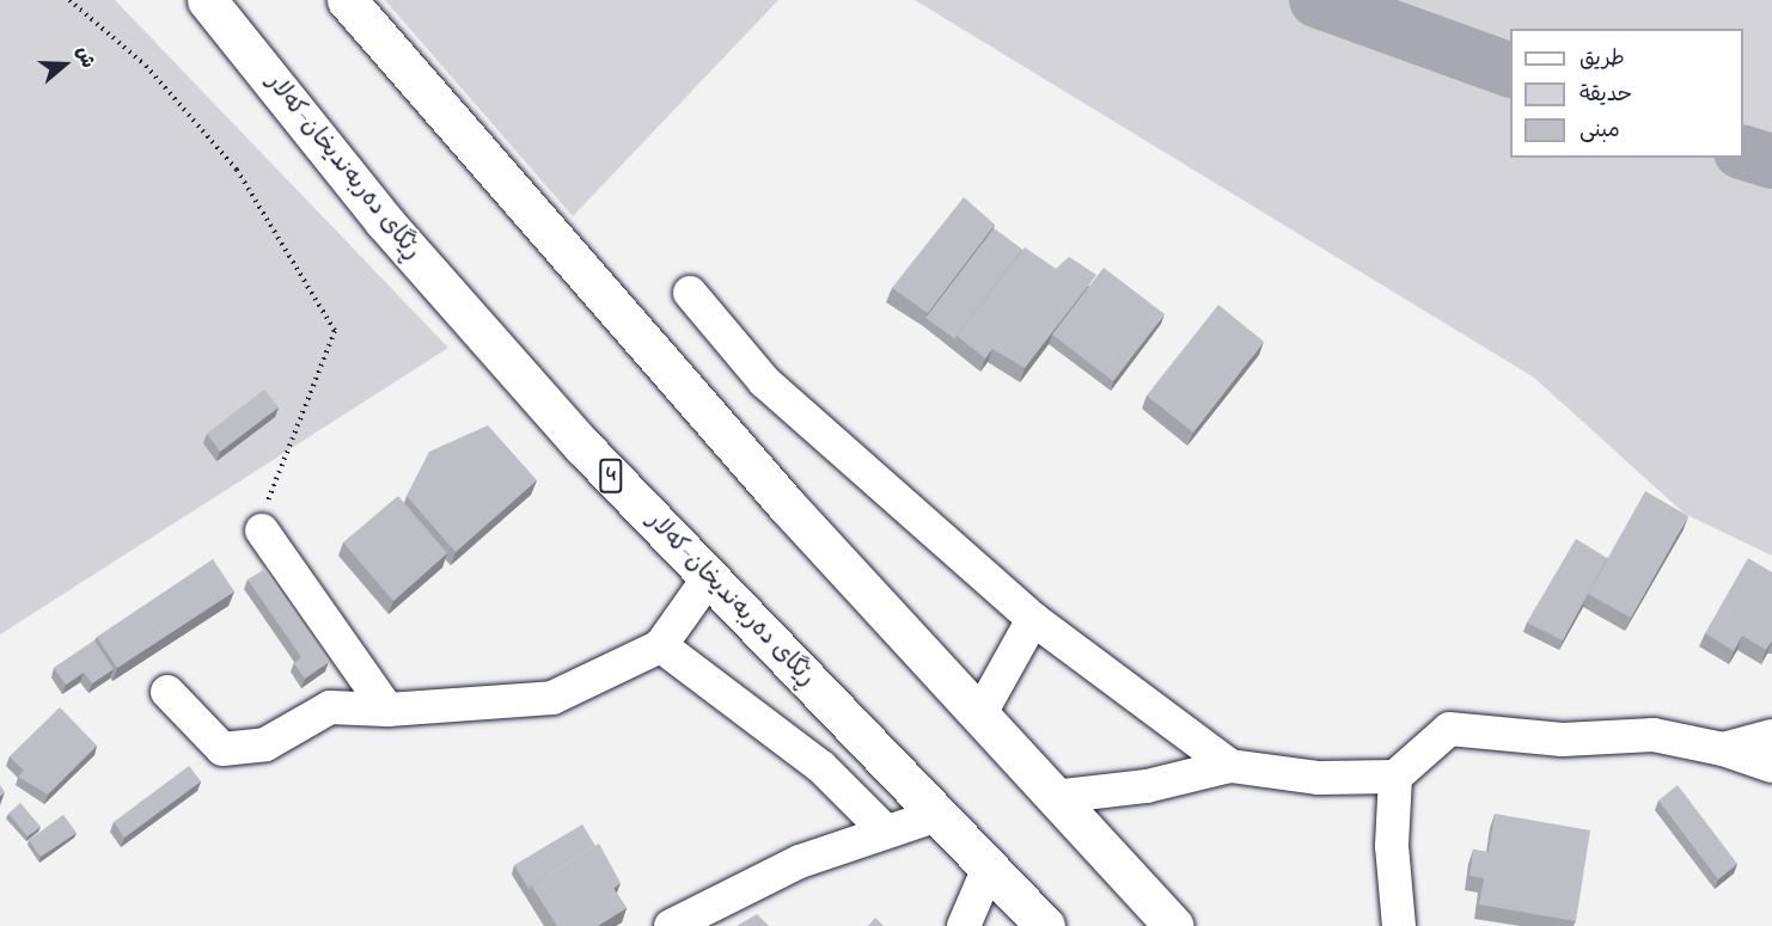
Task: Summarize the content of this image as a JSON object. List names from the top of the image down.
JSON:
{
  "streets": {
    "highway": ["ڕێگای دەربەندیخان-کەلار", "4"]
  },
  "legend": ["طريق", "حديقة", "مبنى"],
  "north": "right"
}
